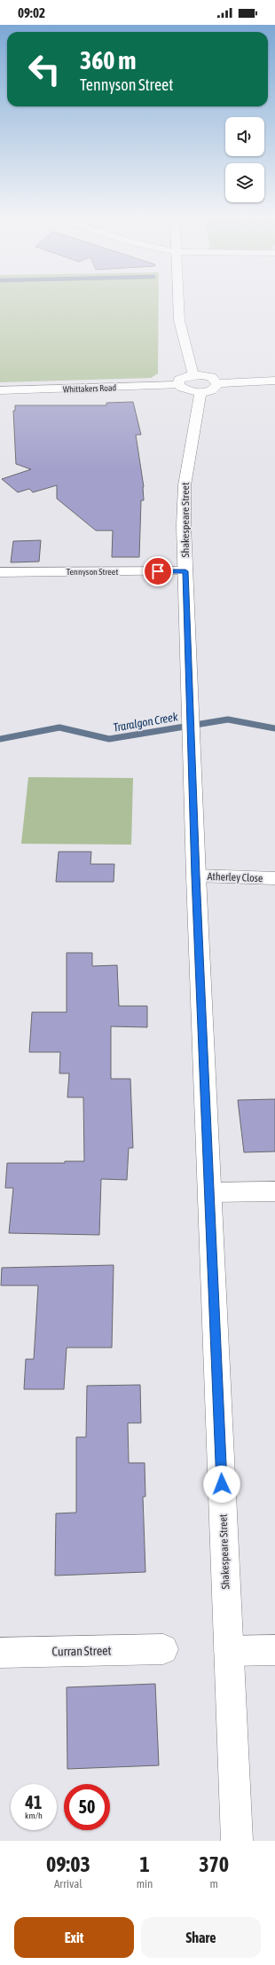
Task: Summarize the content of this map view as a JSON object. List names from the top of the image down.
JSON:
{
  "streets": {
    "main road": [
      "Whittakers Road",
      "Shakespeare Street",
      "Tennyson Street",
      "Atherley Close",
      "Curran Street"
    ]
  },
  "crossings": [
    ["Shakespeare Street", "Tennyson Street"],
    ["Shakespeare Street", "Atherley Close"]
  ],
  "water": ["Traralgon Creek"],
  "page": {
    "status": "09:02",
    "turn": ["360 m", "Tennyson Street"],
    "speed": "41 km/h",
    "limit": "50",
    "eta": [
      "09:03",
      "Arrival",
      "1",
      "min",
      "370",
      "m"
    ],
    "buttons": ["Exit", "Share"]
  }
}
